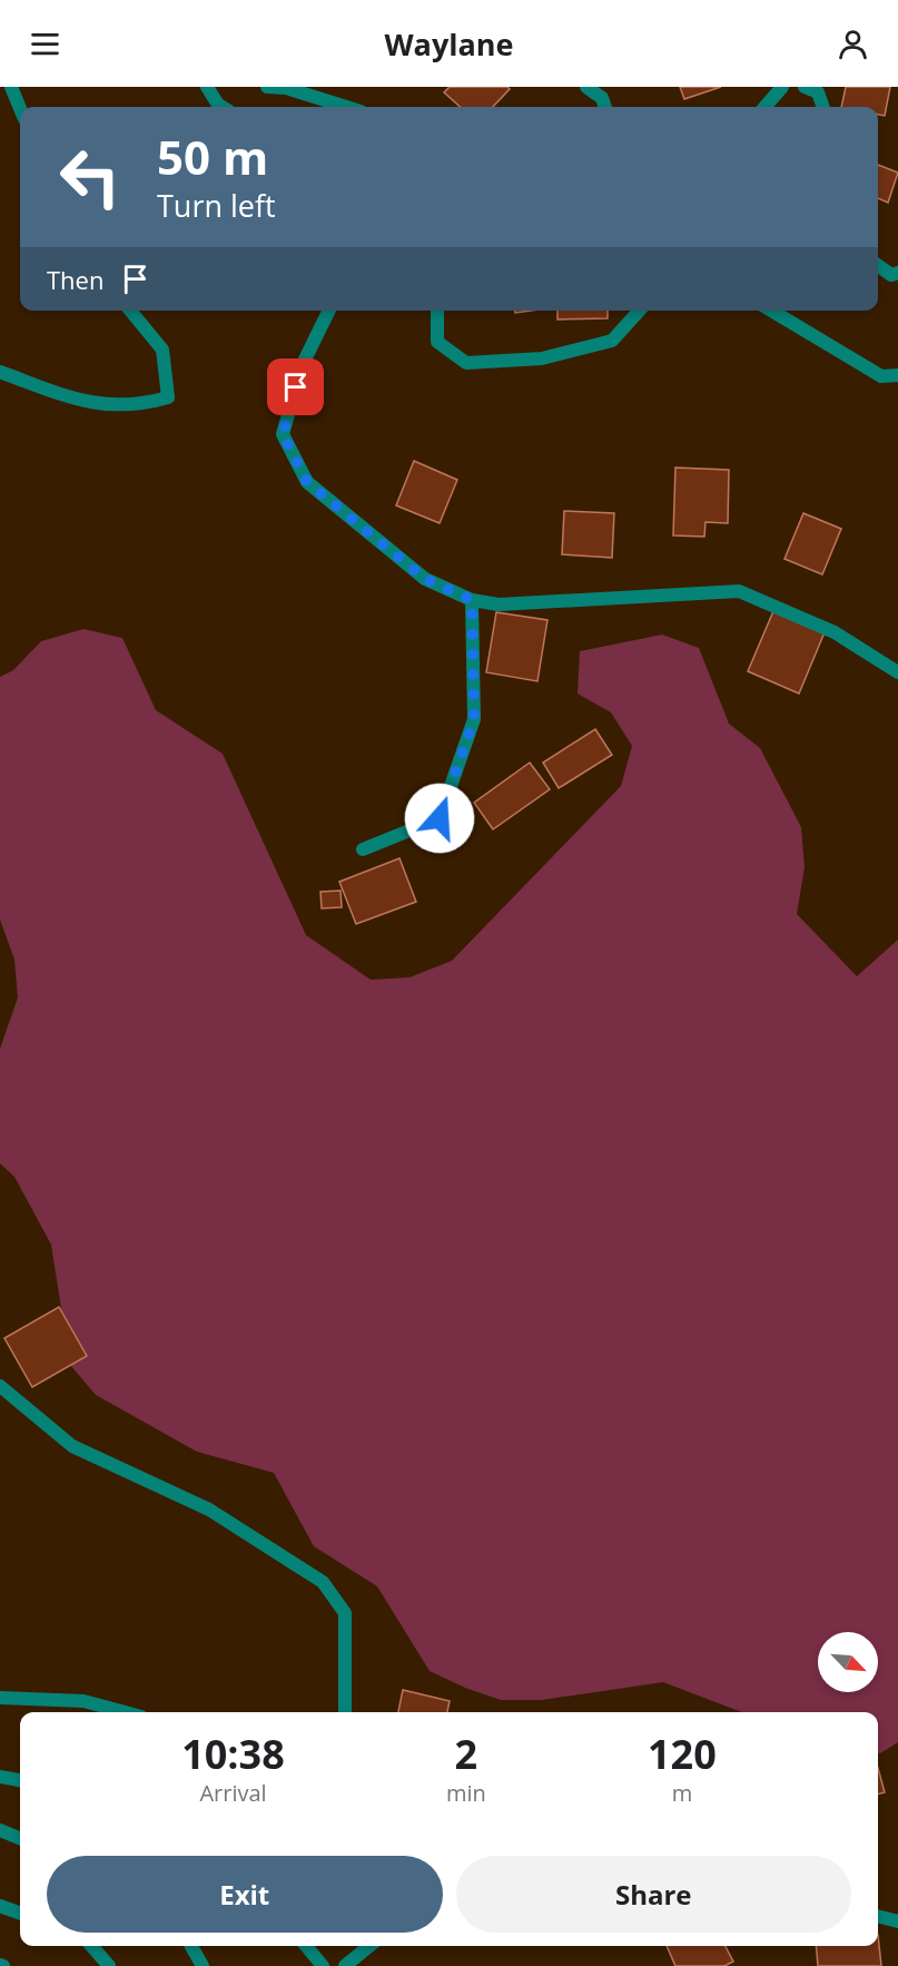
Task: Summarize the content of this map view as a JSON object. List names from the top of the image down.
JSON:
{
  "north": "bottom right",
  "page": {
    "header": "Waylane",
    "turn": ["50 m", "Turn left"],
    "then": "Then",
    "eta": [
      "10:38",
      "Arrival",
      "2",
      "min",
      "120",
      "m"
    ],
    "buttons": ["Exit", "Share"]
  }
}
